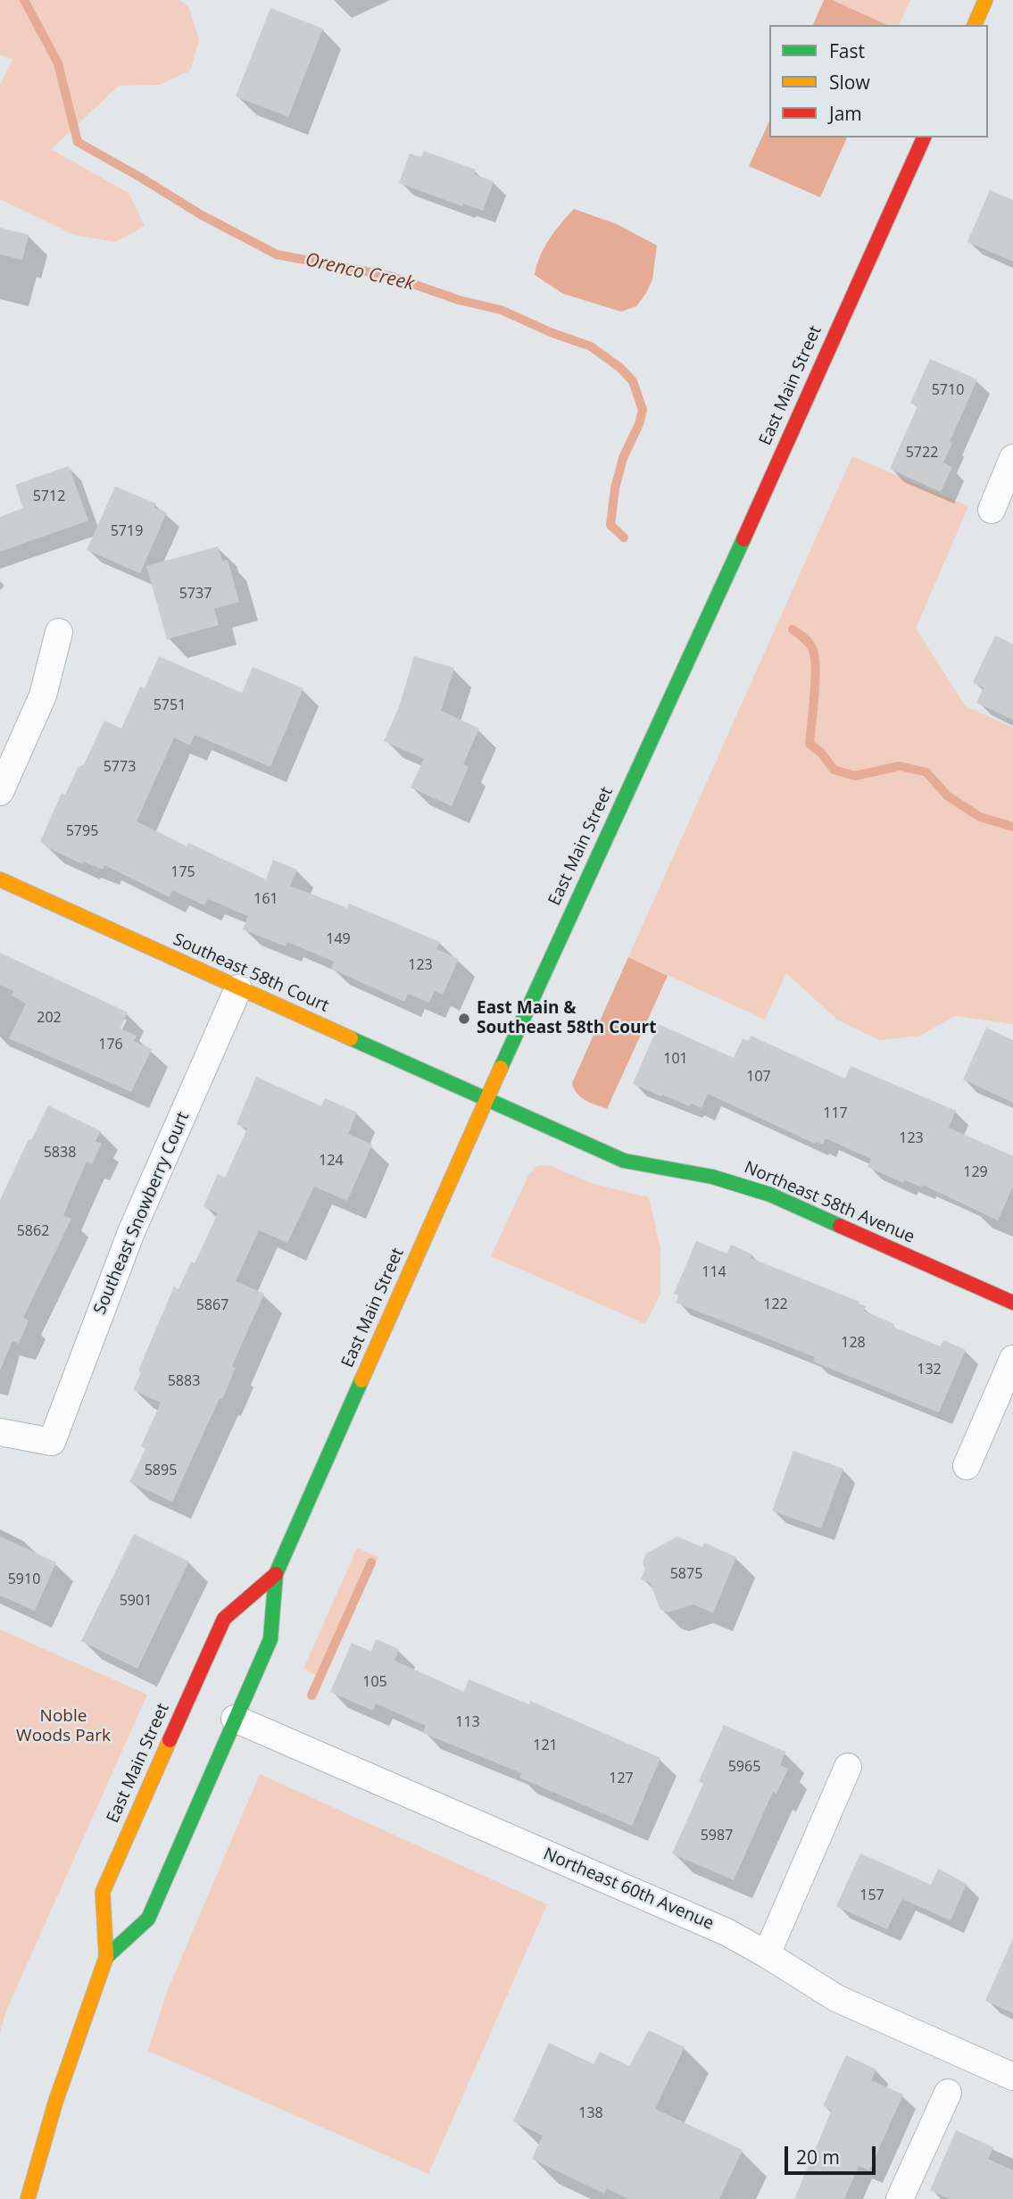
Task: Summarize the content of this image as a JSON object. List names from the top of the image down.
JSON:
{
  "streets": {
    "main road": ["East Main Street", "Southeast 58th Court", "Northeast 58th Avenue"],
    "street": ["Southeast Snowberry Court", "Northeast 60th Avenue"]
  },
  "crossings": [
    ["East Main Street", "Southeast 58th Court"],
    ["East Main Street", "Northeast 58th Avenue"],
    ["East Main Street", "Northeast 60th Avenue"],
    ["Southeast 58th Court", "Northeast 58th Avenue"],
    ["Southeast 58th Court", "Southeast Snowberry Court"]
  ],
  "water": ["Orenco Creek"],
  "parks": ["Noble Woods Park"],
  "places": ["East Main & Southeast 58th Court"],
  "house_numbers": [
    "5710",
    "5722",
    "5712",
    "5719",
    "5737",
    "5751",
    "5773",
    "5795",
    "175",
    "161",
    "149",
    "123",
    "202",
    "176",
    "101",
    "107",
    "117",
    "123",
    "5838",
    "124",
    "129",
    "5862",
    "114",
    "122",
    "5867",
    "128",
    "132",
    "5883",
    "5895",
    "5875",
    "5910",
    "5901",
    "105",
    "113",
    "121",
    "5965",
    "127",
    "5987",
    "157",
    "138"
  ],
  "legend": ["Fast", "Slow", "Jam"],
  "scale_bar": "20 m"
}
